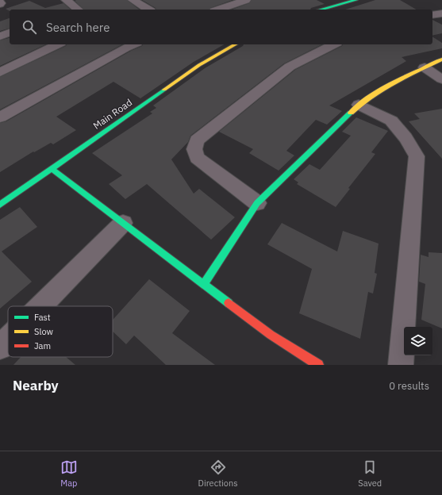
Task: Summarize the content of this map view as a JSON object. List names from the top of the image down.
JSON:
{
  "streets": {
    "street": ["Main Road"]
  },
  "legend": ["Fast", "Slow", "Jam"],
  "page": {
    "search": "Search here",
    "heading": ["Nearby", "0 results"],
    "nav": ["Map", "Directions", "Saved"]
  }
}
